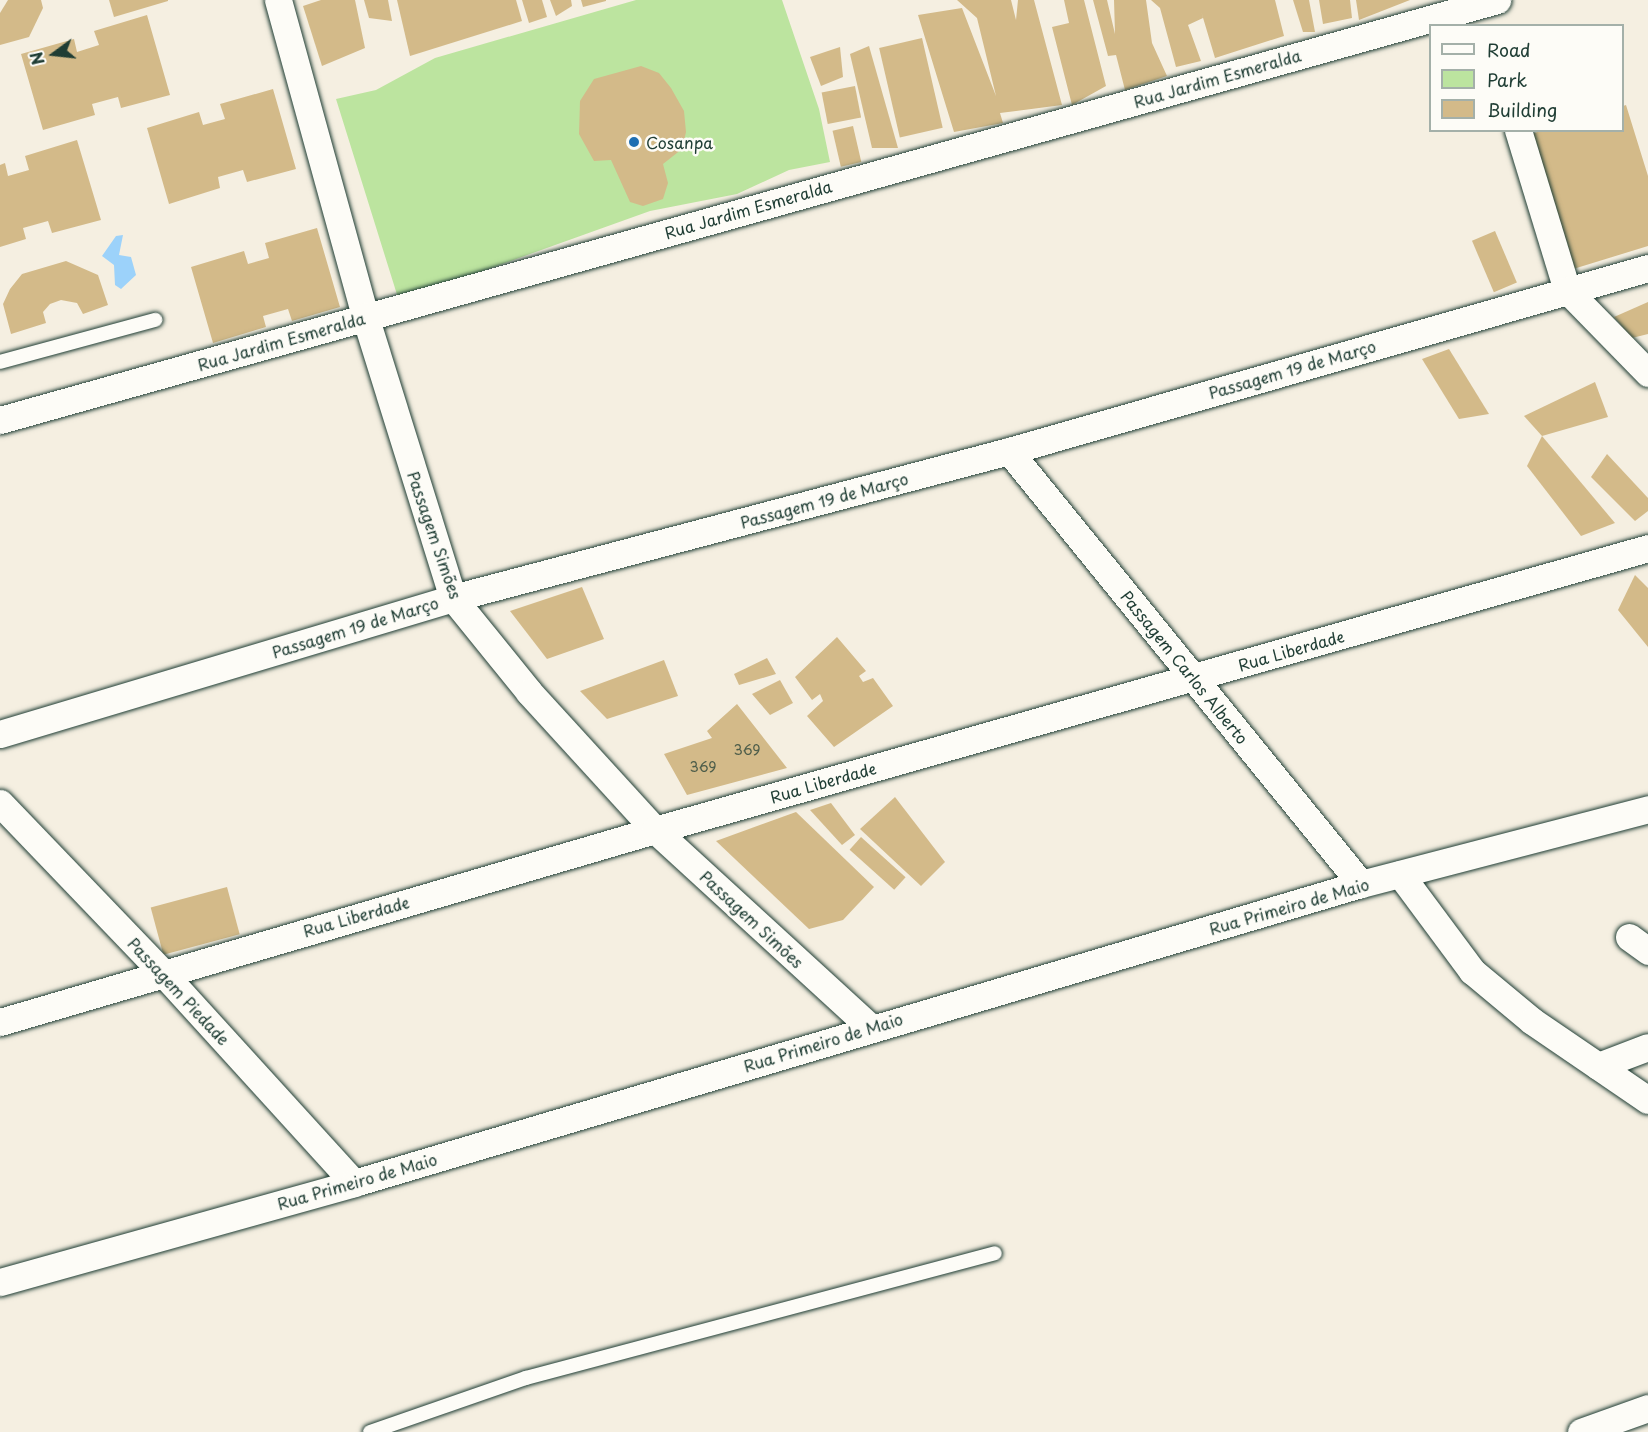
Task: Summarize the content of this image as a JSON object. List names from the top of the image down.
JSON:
{
  "streets": {
    "street": [
      "Rua Jardim Esmeralda",
      "Passagem 19 de Março",
      "Passagem Simões",
      "Rua Liberdade",
      "Passagem Carlos Alberto",
      "Rua Primeiro de Maio",
      "Passagem Piedade"
    ]
  },
  "crossings": [
    ["Rua Jardim Esmeralda", "Passagem Simões"],
    ["Passagem 19 de Março", "Passagem Simões"],
    ["Passagem 19 de Março", "Passagem Carlos Alberto"],
    ["Passagem Simões", "Rua Liberdade"],
    ["Passagem Simões", "Rua Primeiro de Maio"],
    ["Rua Liberdade", "Passagem Carlos Alberto"],
    ["Rua Liberdade", "Passagem Piedade"],
    ["Passagem Carlos Alberto", "Rua Primeiro de Maio"],
    ["Rua Primeiro de Maio", "Passagem Piedade"]
  ],
  "places": ["Cosanpa"],
  "house_numbers": ["369", "369"],
  "legend": ["Road", "Park", "Building"],
  "north": "left"
}
